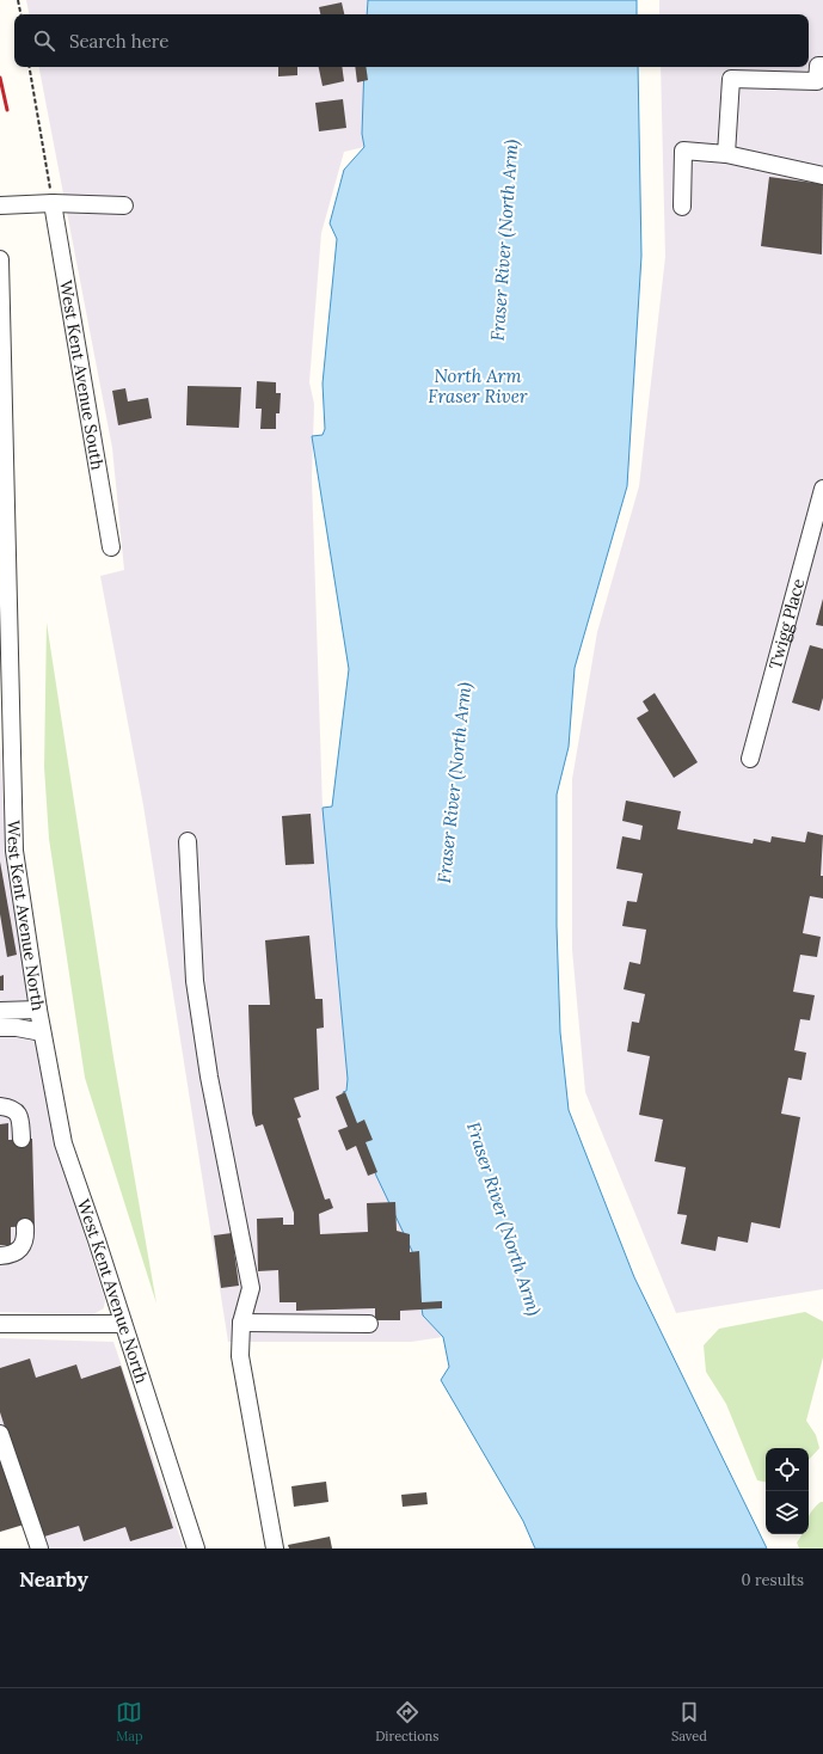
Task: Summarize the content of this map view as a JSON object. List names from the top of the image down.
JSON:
{
  "streets": {
    "street": ["West Kent Avenue South", "Twigg Place", "West Kent Avenue North"]
  },
  "water": ["Fraser River (North Arm)", "North Arm Fraser River"],
  "page": {
    "search": "Search here",
    "heading": ["Nearby", "0 results"],
    "nav": ["Map", "Directions", "Saved"]
  }
}
